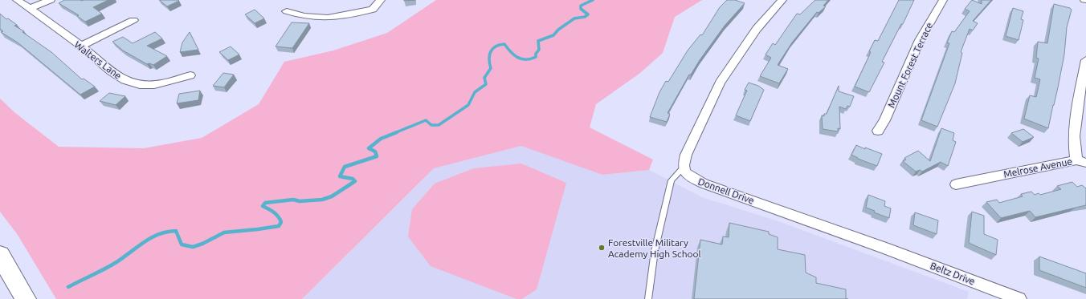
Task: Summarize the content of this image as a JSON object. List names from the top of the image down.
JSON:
{
  "streets": {
    "street": [
      "Walters Lane",
      "Mount Forest Terrace",
      "Melrose Avenue",
      "Donnell Drive",
      "Beltz Drive"
    ]
  },
  "crossings": [
    ["Donnell Drive", "Beltz Drive"]
  ],
  "places": ["Forestville Military Academy High School"]
}
